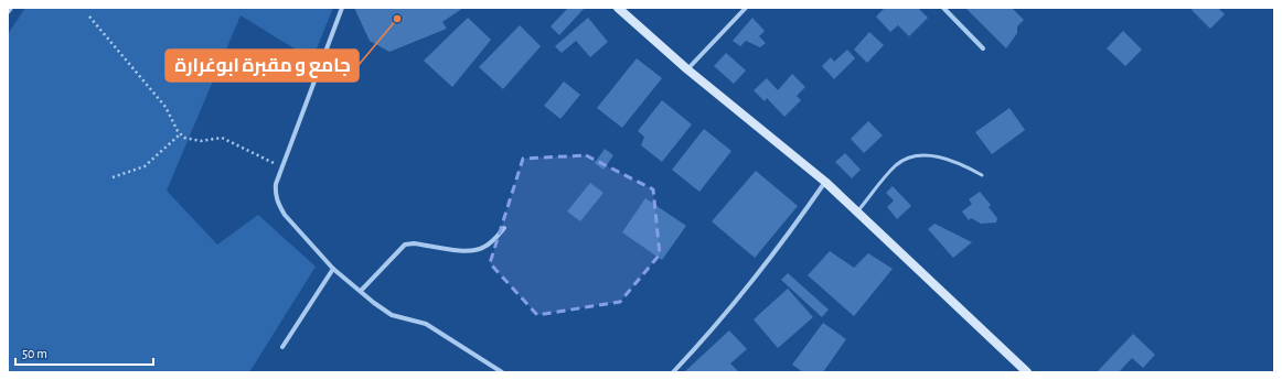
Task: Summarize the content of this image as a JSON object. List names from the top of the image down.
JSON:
{
  "places": ["جامع و مقبرة ابوغرارة"],
  "scale_bar": "50 m"
}
